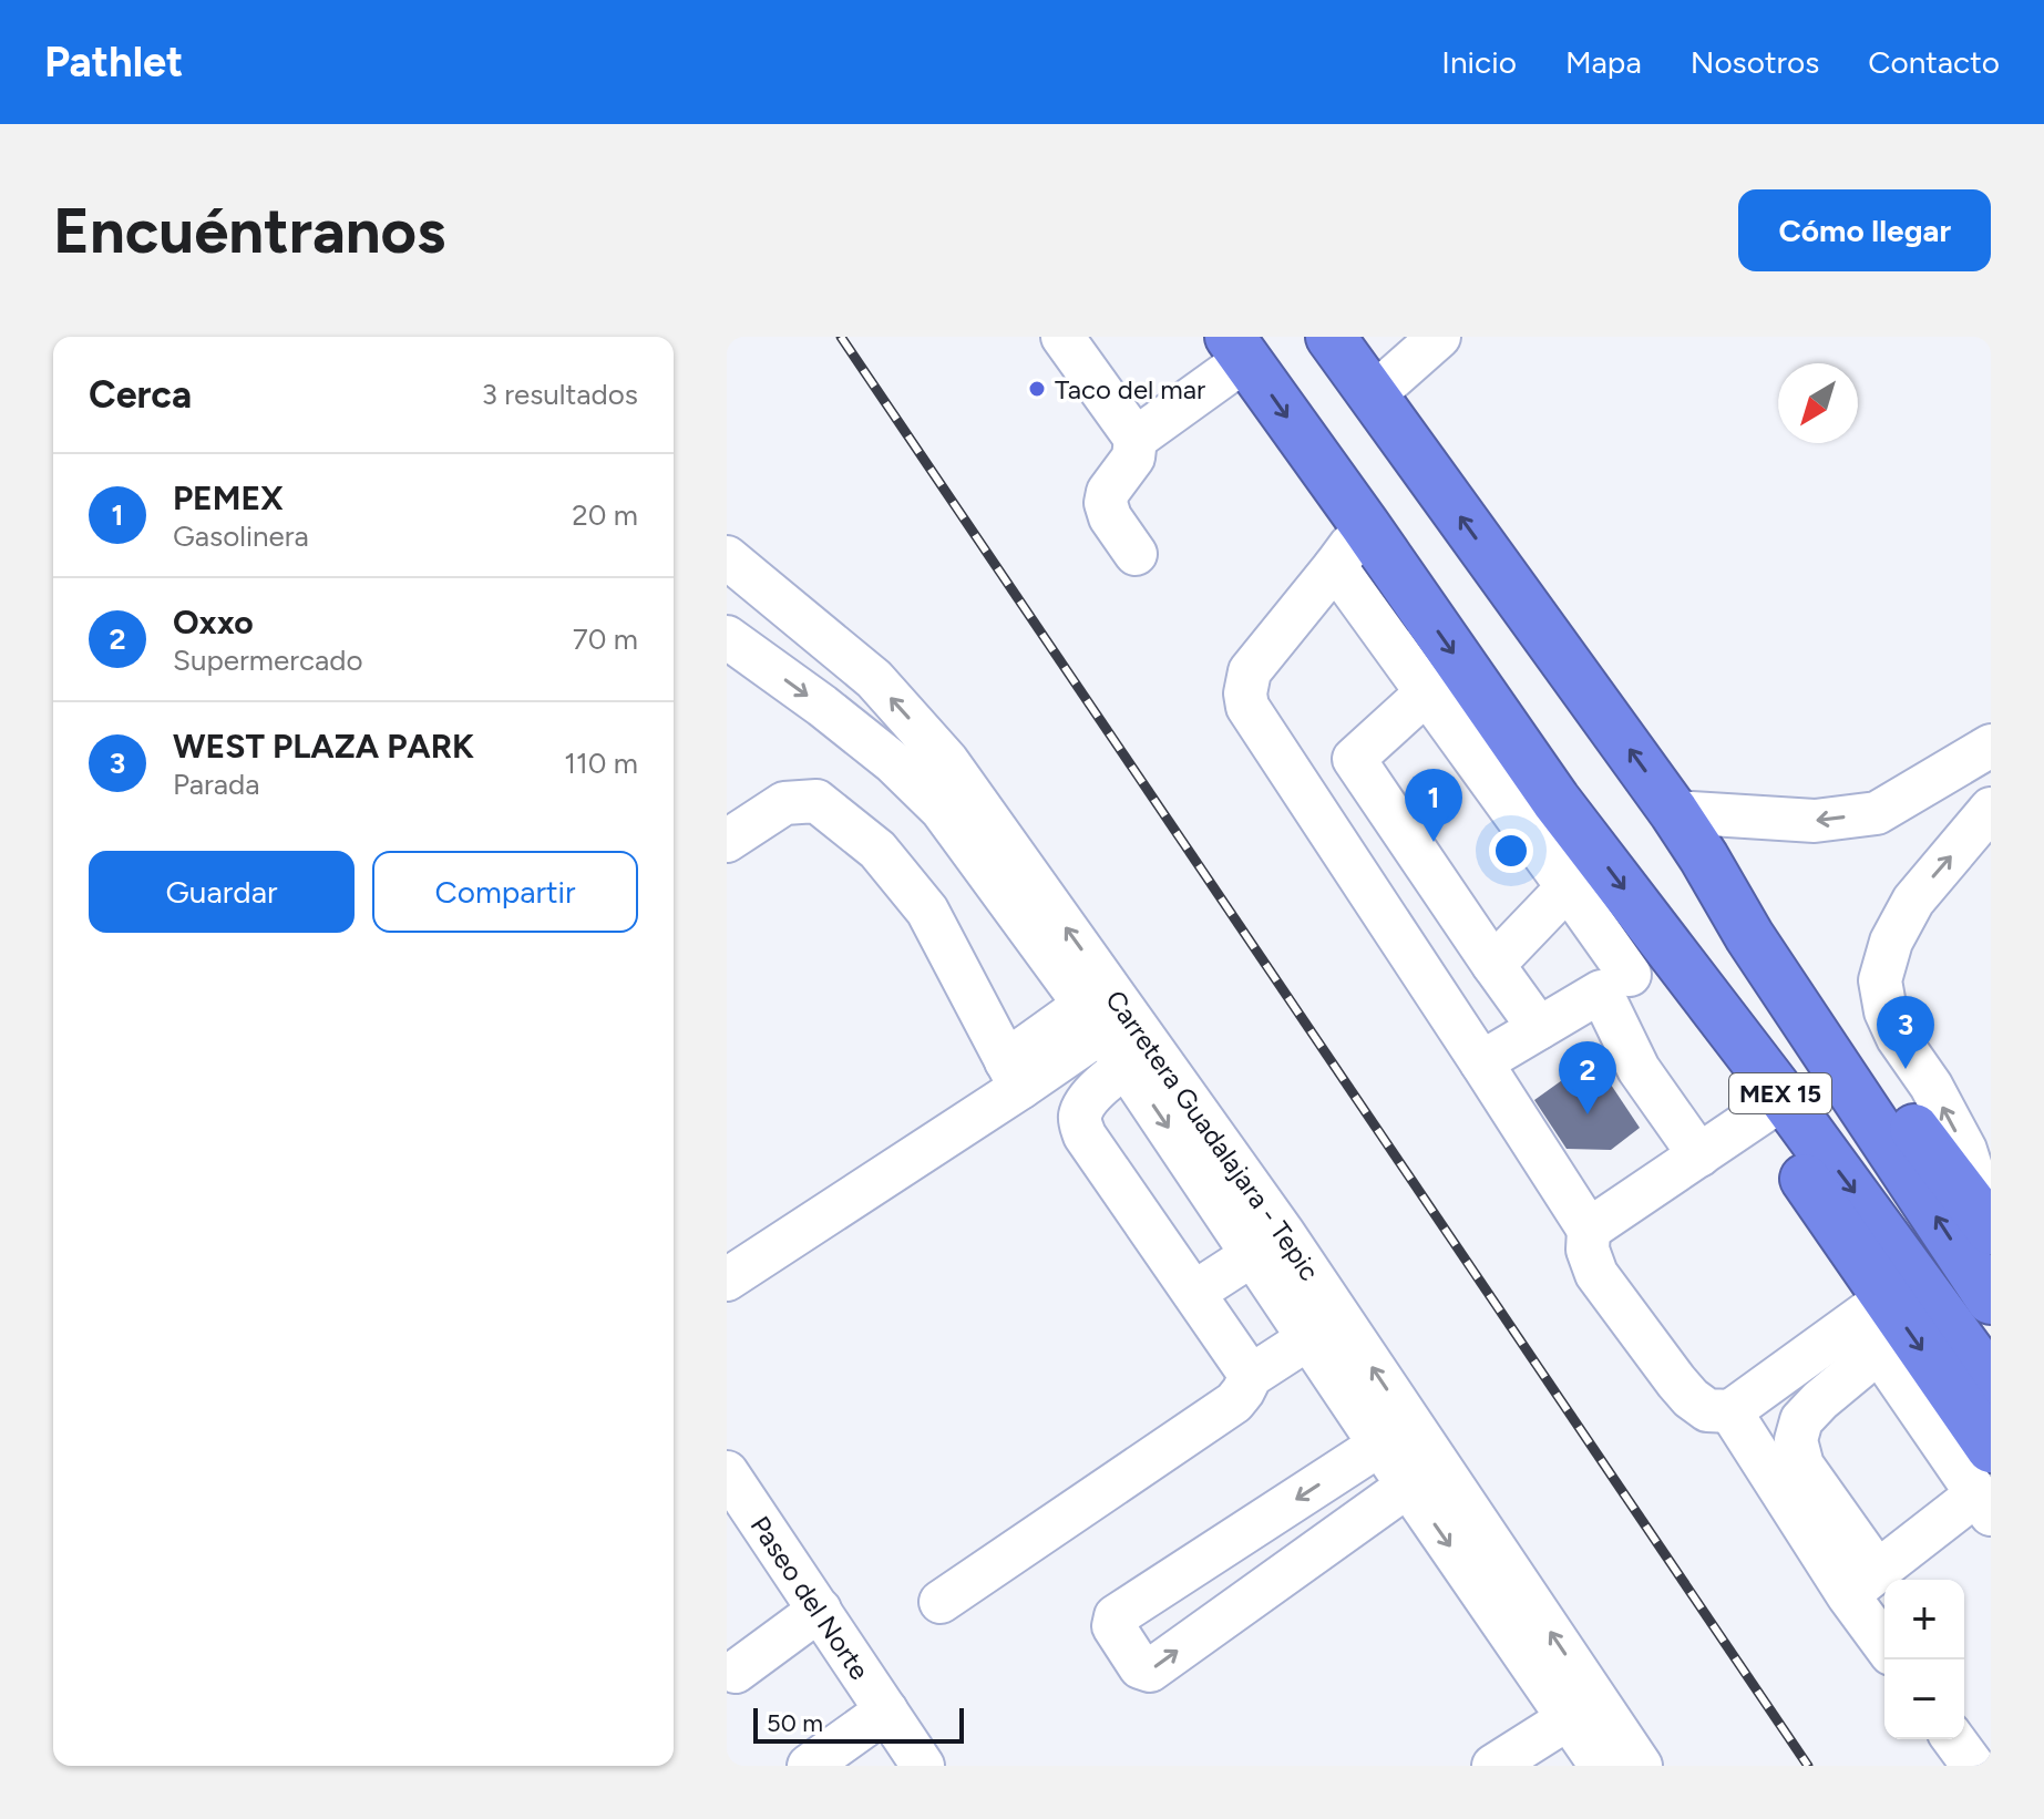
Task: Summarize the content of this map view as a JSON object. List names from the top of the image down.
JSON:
{
  "streets": {
    "highway": ["MEX 15"],
    "street": ["Carretera Guadalajara - Tepic", "Paseo del Norte"]
  },
  "places": ["Taco del mar"],
  "scale_bar": "50 m",
  "north": "bottom left",
  "page": {
    "header": "Pathlet",
    "nav": [
      "Inicio",
      "Mapa",
      "Nosotros",
      "Contacto"
    ],
    "buttons": [
      "Cómo llegar",
      ["Guardar", "Compartir"]
    ],
    "title": "Encuéntranos",
    "heading": ["Cerca", "3 resultados"],
    "list": [
      {
        "mark": "1",
        "name": "PEMEX",
        "note": "Gasolinera",
        "value": "20 m"
      },
      {
        "mark": "2",
        "name": "Oxxo",
        "note": "Supermercado",
        "value": "70 m"
      },
      {
        "mark": "3",
        "name": "WEST PLAZA PARK",
        "note": "Parada",
        "value": "110 m"
      }
    ],
    "pins": ["1", "3", "2"],
    "map_buttons": ["+", "−"],
    "scale": "50 m"
  }
}
